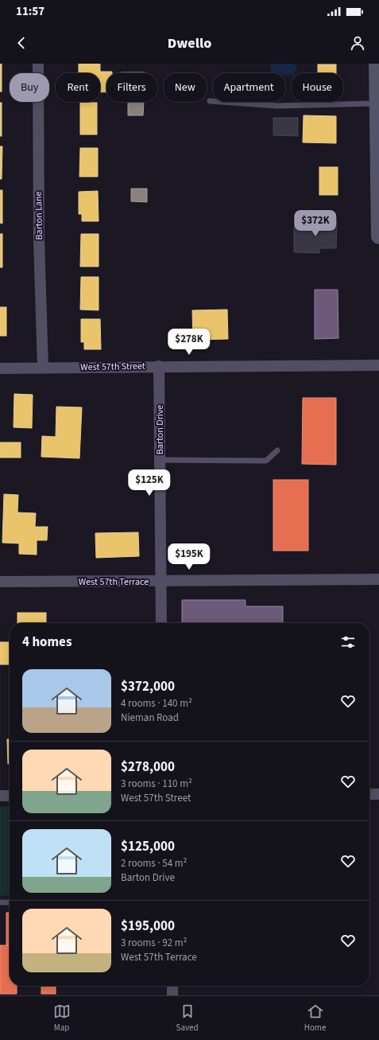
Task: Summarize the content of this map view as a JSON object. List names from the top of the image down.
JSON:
{
  "streets": {
    "street": [
      "Barton Lane",
      "West 57th Street",
      "Barton Drive",
      "West 57th Terrace"
    ]
  },
  "crossings": [
    ["Barton Lane", "West 57th Street"],
    ["West 57th Street", "Barton Drive"],
    ["Barton Drive", "West 57th Terrace"]
  ],
  "page": {
    "status": "11:57",
    "header": "Dwello",
    "chip": [
      "Buy",
      "Rent",
      "Filters",
      "New",
      "Apartment",
      "House"
    ],
    "price": [
      "$372K",
      "$278K",
      "$125K",
      "$195K"
    ],
    "heading": "4 homes",
    "list": [
      {
        "name": "$372,000",
        "note": "4 rooms · 140 m² · Nieman Road"
      },
      {
        "name": "$278,000",
        "note": "3 rooms · 110 m² · West 57th Street"
      },
      {
        "name": "$125,000",
        "note": "2 rooms · 54 m² · Barton Drive"
      },
      {
        "name": "$195,000",
        "note": "3 rooms · 92 m² · West 57th Terrace"
      }
    ],
    "tabs": ["Map", "Saved", "Home"]
  }
}
